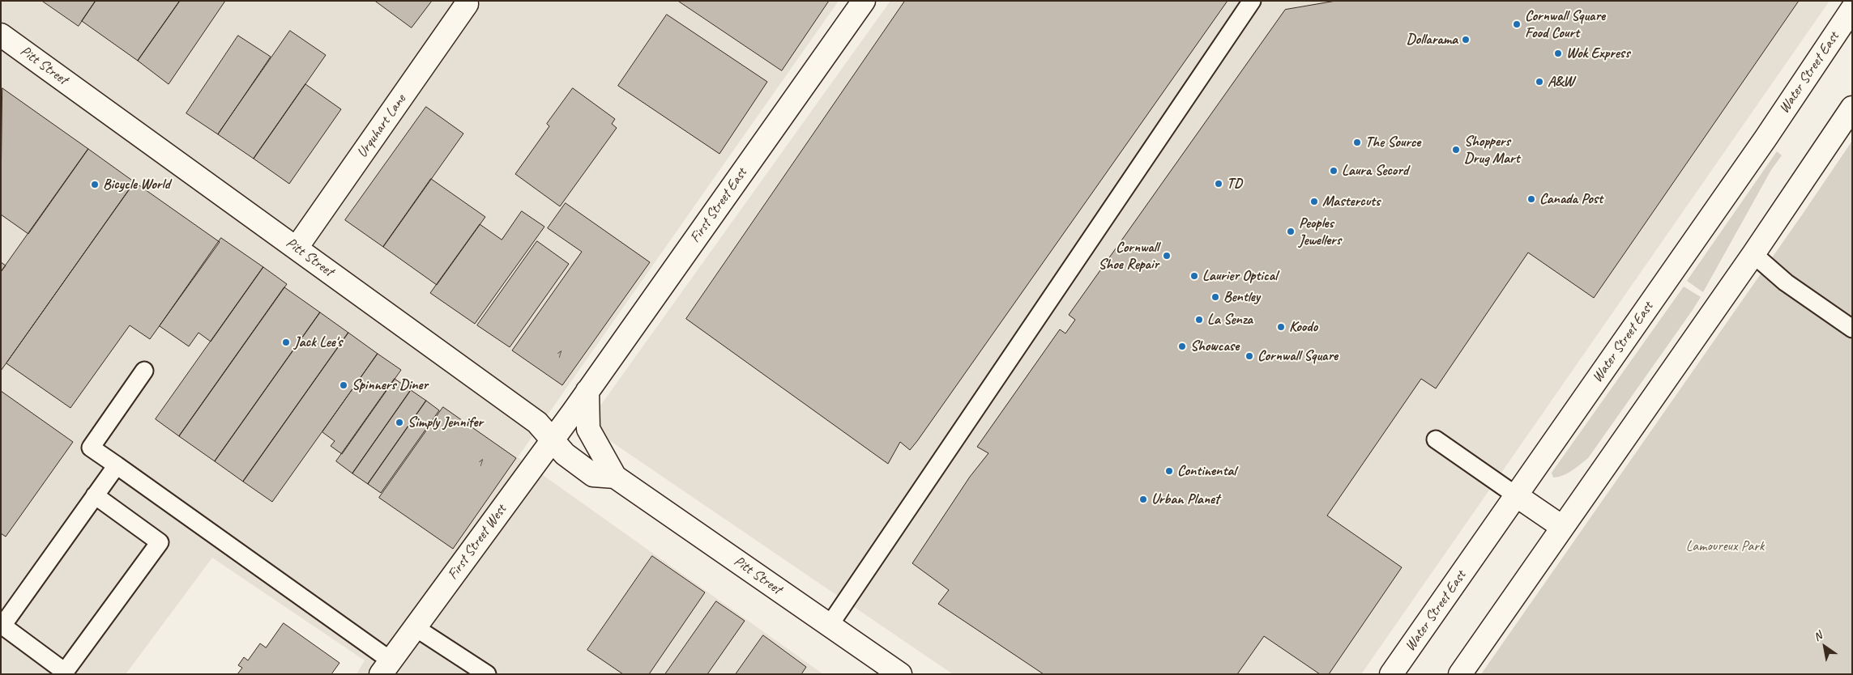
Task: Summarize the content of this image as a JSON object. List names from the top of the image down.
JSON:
{
  "streets": {
    "street": [
      "Pitt Street",
      "Water Street East",
      "Urquhart Lane",
      "First Street East",
      "First Street West"
    ]
  },
  "crossings": [
    ["Pitt Street", "Urquhart Lane"],
    ["Pitt Street", "First Street East"],
    ["Pitt Street", "First Street West"],
    ["First Street East", "First Street West"]
  ],
  "parks": ["Lamoureux Park"],
  "places": [
    "Cornwall Square Food Court",
    "Dollarama",
    "Wok Express",
    "A&W",
    "The Source",
    "Shoppers Drug Mart",
    "Laura Secord",
    "TD",
    "Bicycle World",
    "Canada Post",
    "Mastercuts",
    "Peoples Jewellers",
    "Cornwall Shoe Repair",
    "Laurier Optical",
    "Bentley",
    "La Senza",
    "Koodo",
    "Jack Lee's",
    "Showcase",
    "Cornwall Square",
    "Spinners Diner",
    "Simply Jennifer",
    "Continental",
    "Urban Planet"
  ],
  "house_numbers": ["1", "1"],
  "north": "top left"
}
